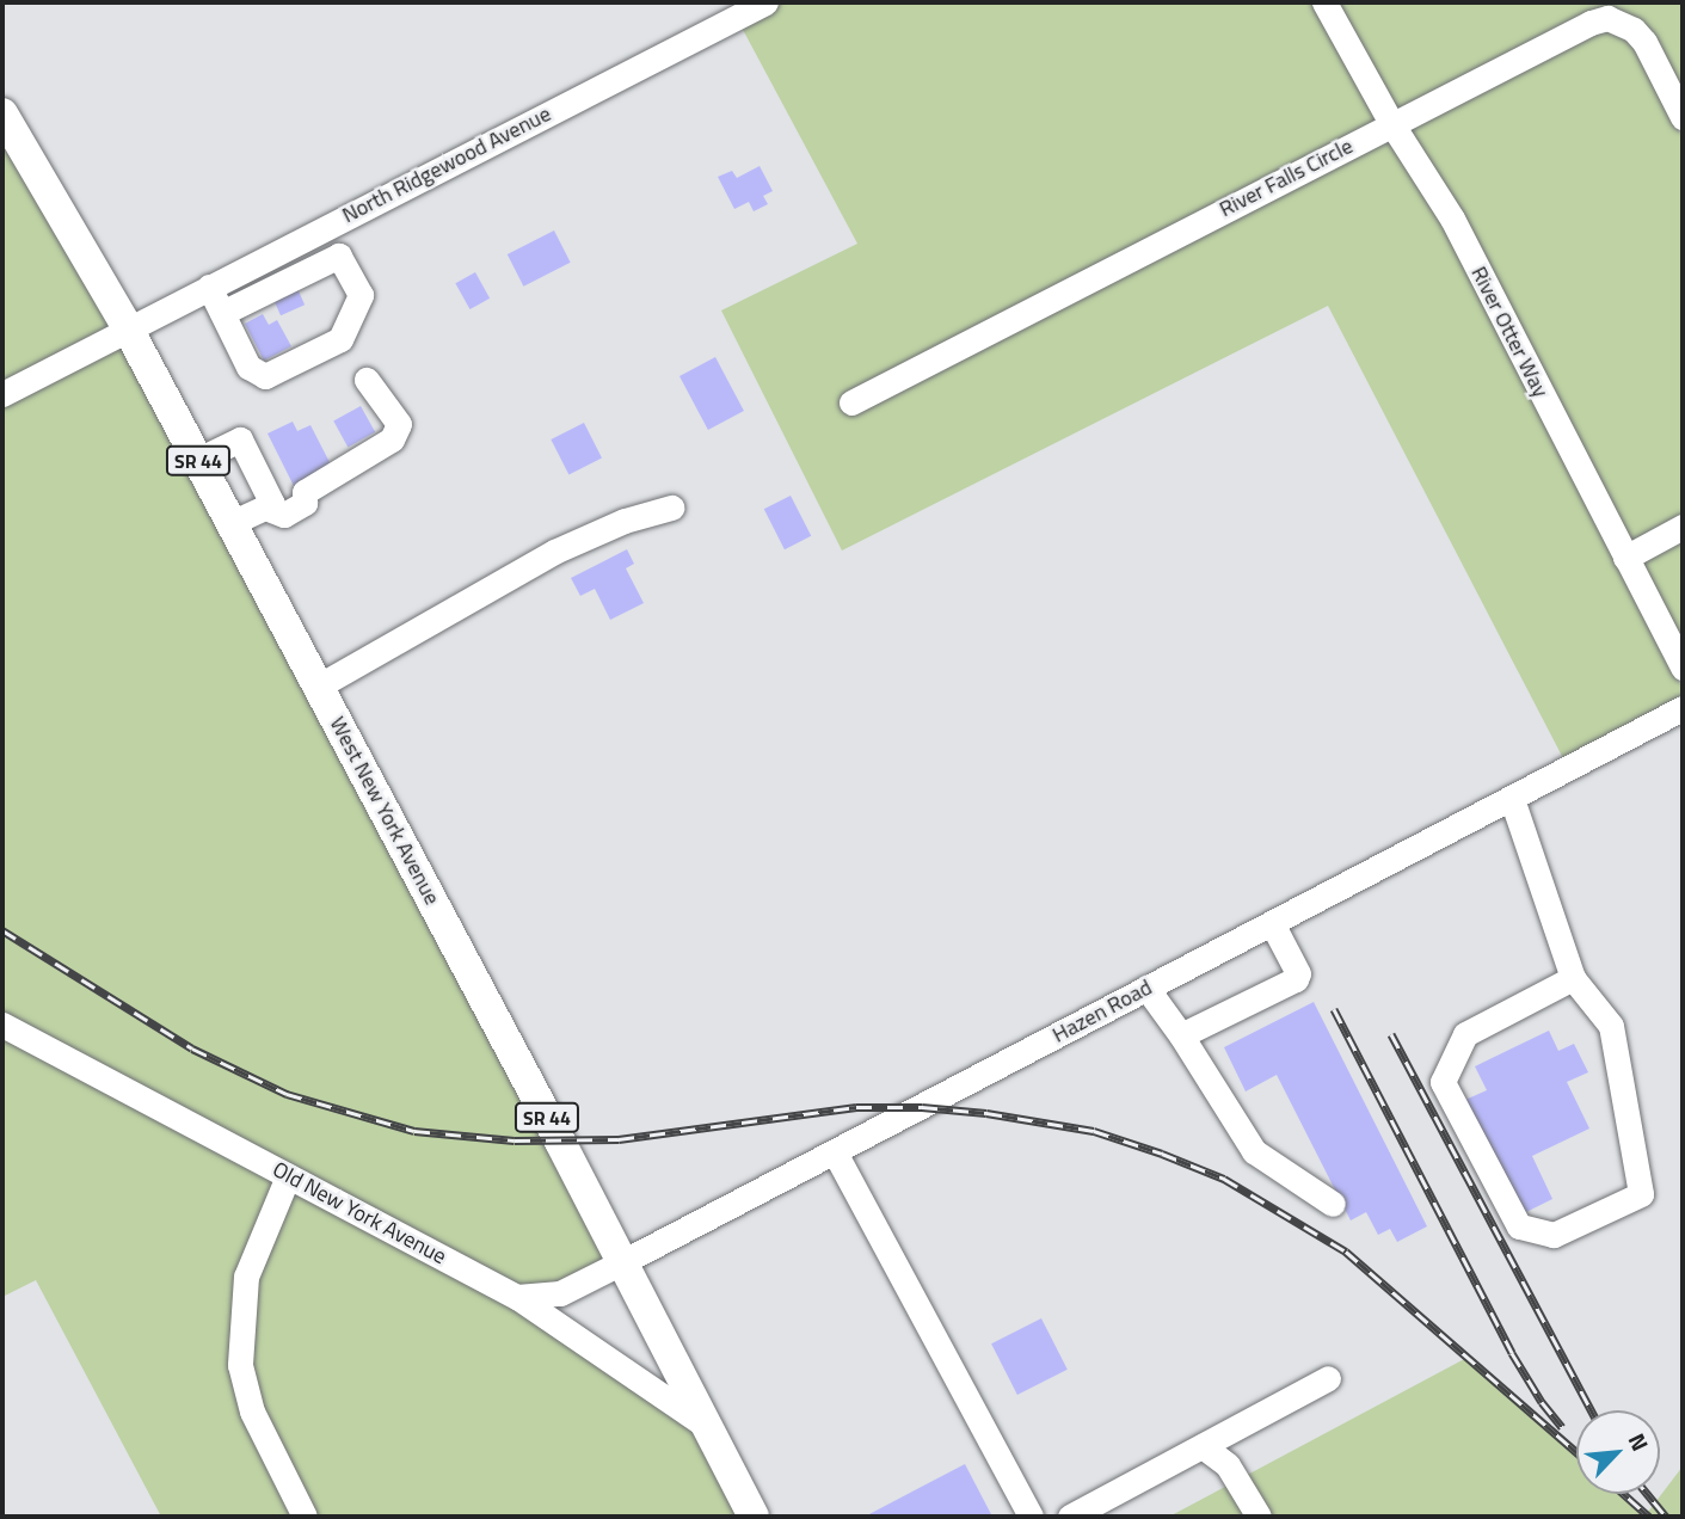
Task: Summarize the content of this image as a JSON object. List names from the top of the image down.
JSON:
{
  "streets": {
    "main road": ["SR 44", "West New York Avenue"],
    "street": [
      "North Ridgewood Avenue",
      "River Falls Circle",
      "River Otter Way",
      "Hazen Road",
      "Old New York Avenue"
    ]
  },
  "crossings": [
    ["North Ridgewood Avenue", "West New York Avenue"],
    ["River Falls Circle", "River Otter Way"],
    ["West New York Avenue", "Hazen Road"],
    ["West New York Avenue", "Old New York Avenue"],
    ["Hazen Road", "Old New York Avenue"]
  ],
  "north": "top right"
}
